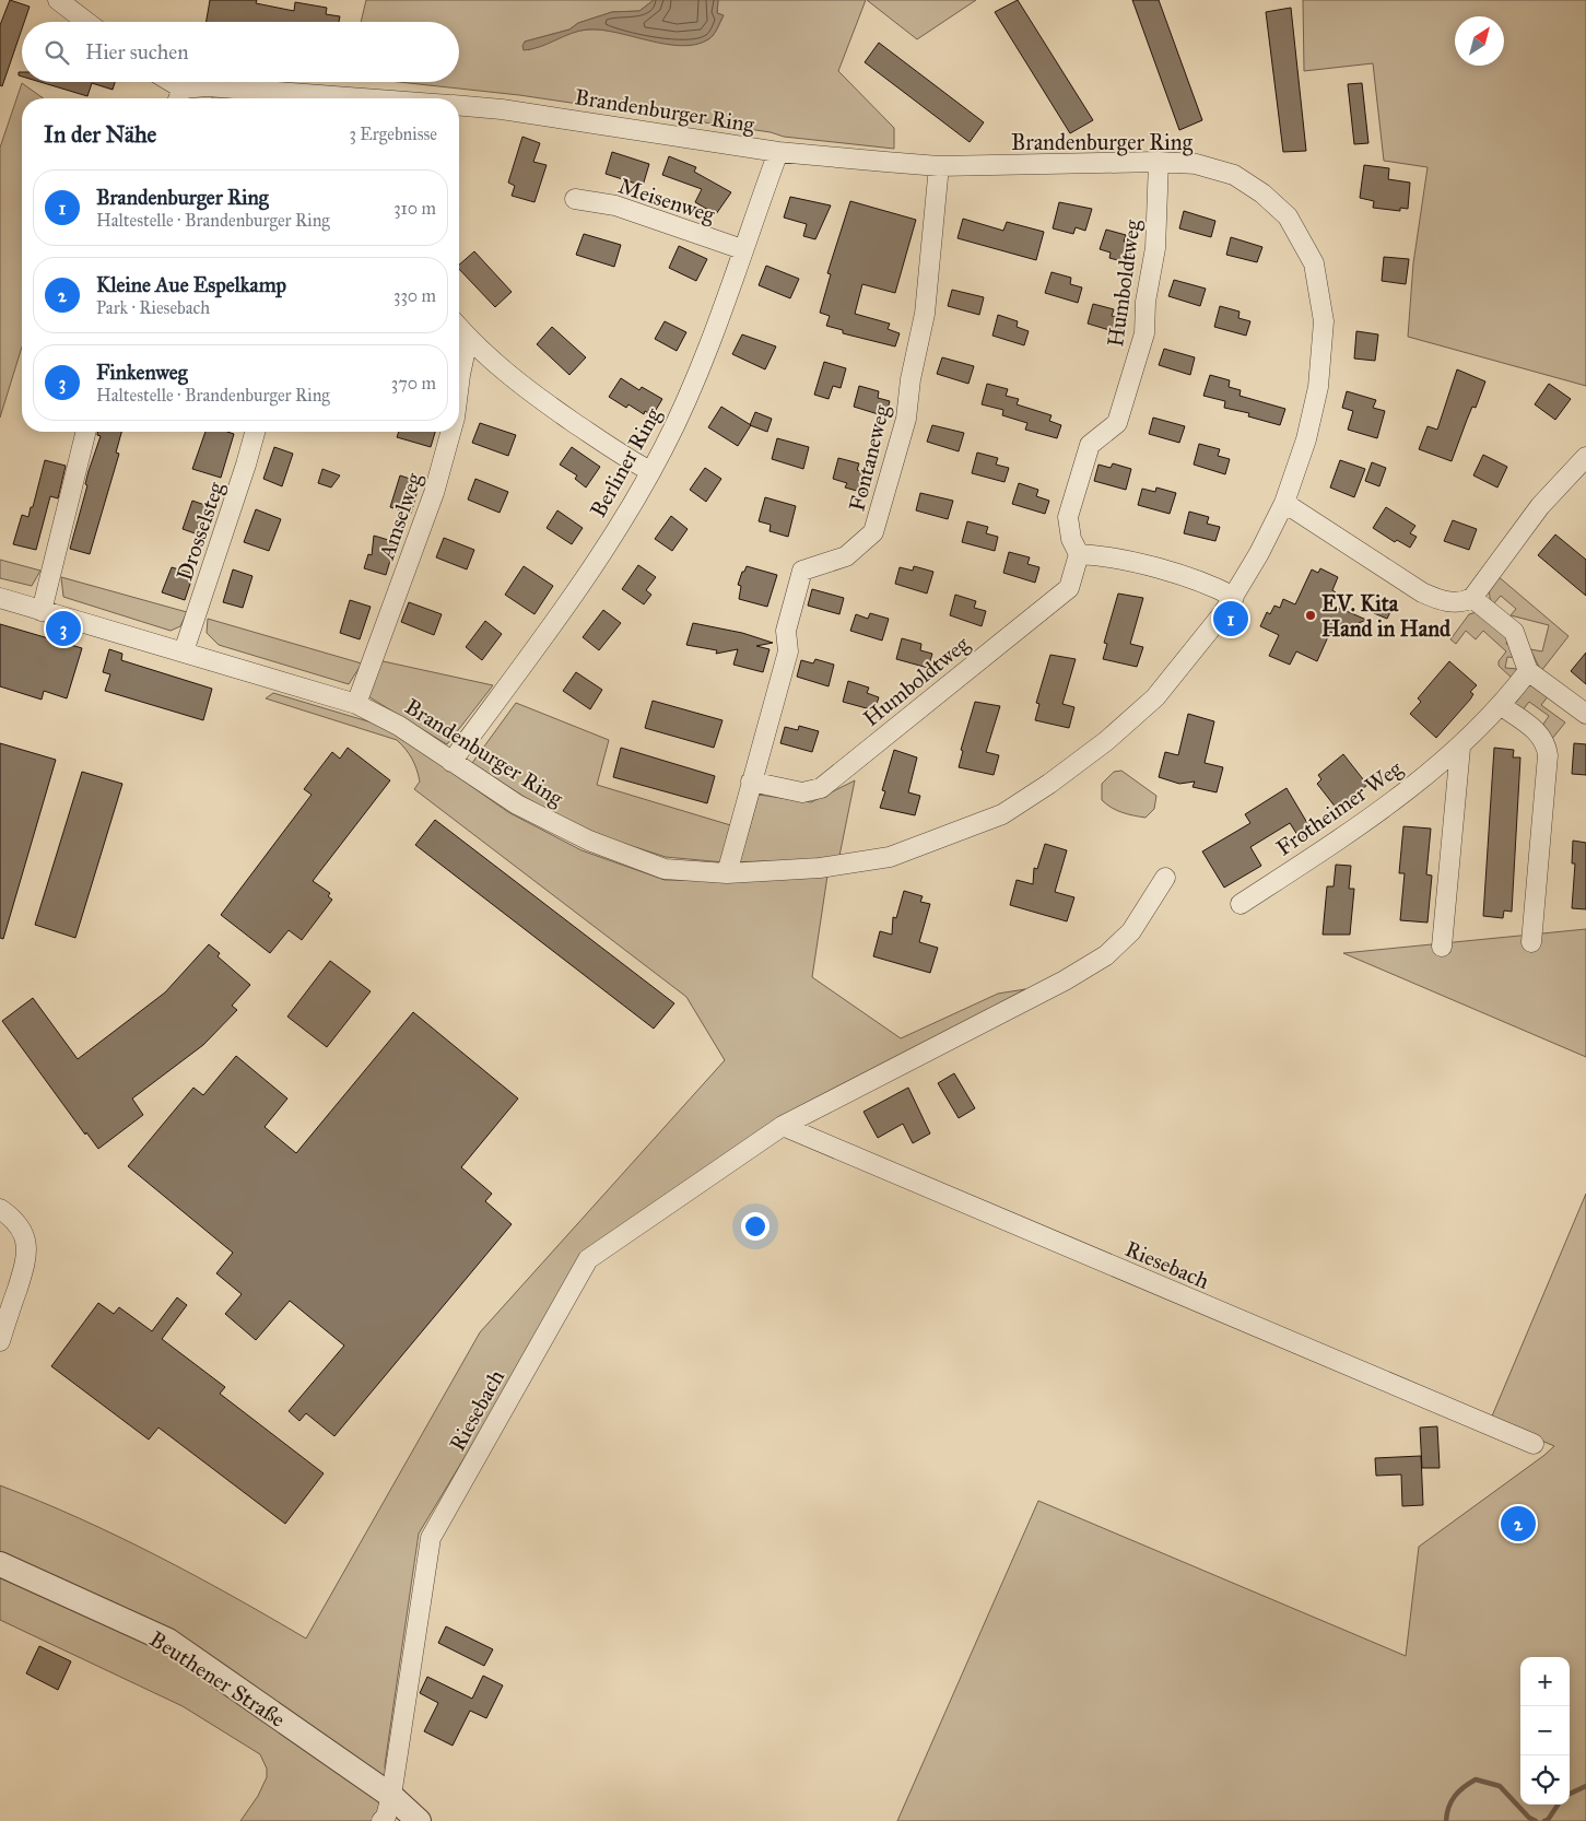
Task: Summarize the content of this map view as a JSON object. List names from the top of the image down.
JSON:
{
  "streets": {
    "street": [
      "Brandenburger Ring",
      "Meisenweg",
      "Humboldtweg",
      "Fontaneweg",
      "Berliner Ring",
      "Amselweg",
      "Drosselsteg",
      "Frotheimer Weg",
      "Riesebach",
      "Beuthener Straße"
    ]
  },
  "crossings": [
    ["Brandenburger Ring", "Humboldtweg"],
    ["Brandenburger Ring", "Fontaneweg"],
    ["Brandenburger Ring", "Berliner Ring"],
    ["Brandenburger Ring", "Amselweg"],
    ["Brandenburger Ring", "Drosselsteg"],
    ["Meisenweg", "Berliner Ring"],
    ["Humboldtweg", "Fontaneweg"],
    ["Riesebach", "Beuthener Straße"]
  ],
  "places": ["EV. Kita Hand in Hand"],
  "north": "top right",
  "page": {
    "search": "Hier suchen",
    "heading": ["In der Nähe", "3 Ergebnisse"],
    "list": [
      {
        "mark": "1",
        "name": "Brandenburger Ring",
        "note": "Haltestelle · Brandenburger Ring",
        "value": "310 m"
      },
      {
        "mark": "2",
        "name": "Kleine Aue Espelkamp",
        "note": "Park · Riesebach",
        "value": "330 m"
      },
      {
        "mark": "3",
        "name": "Finkenweg",
        "note": "Haltestelle · Brandenburger Ring",
        "value": "370 m"
      }
    ],
    "pins": ["1", "3", "2"],
    "map_buttons": ["+", "−"]
  }
}
